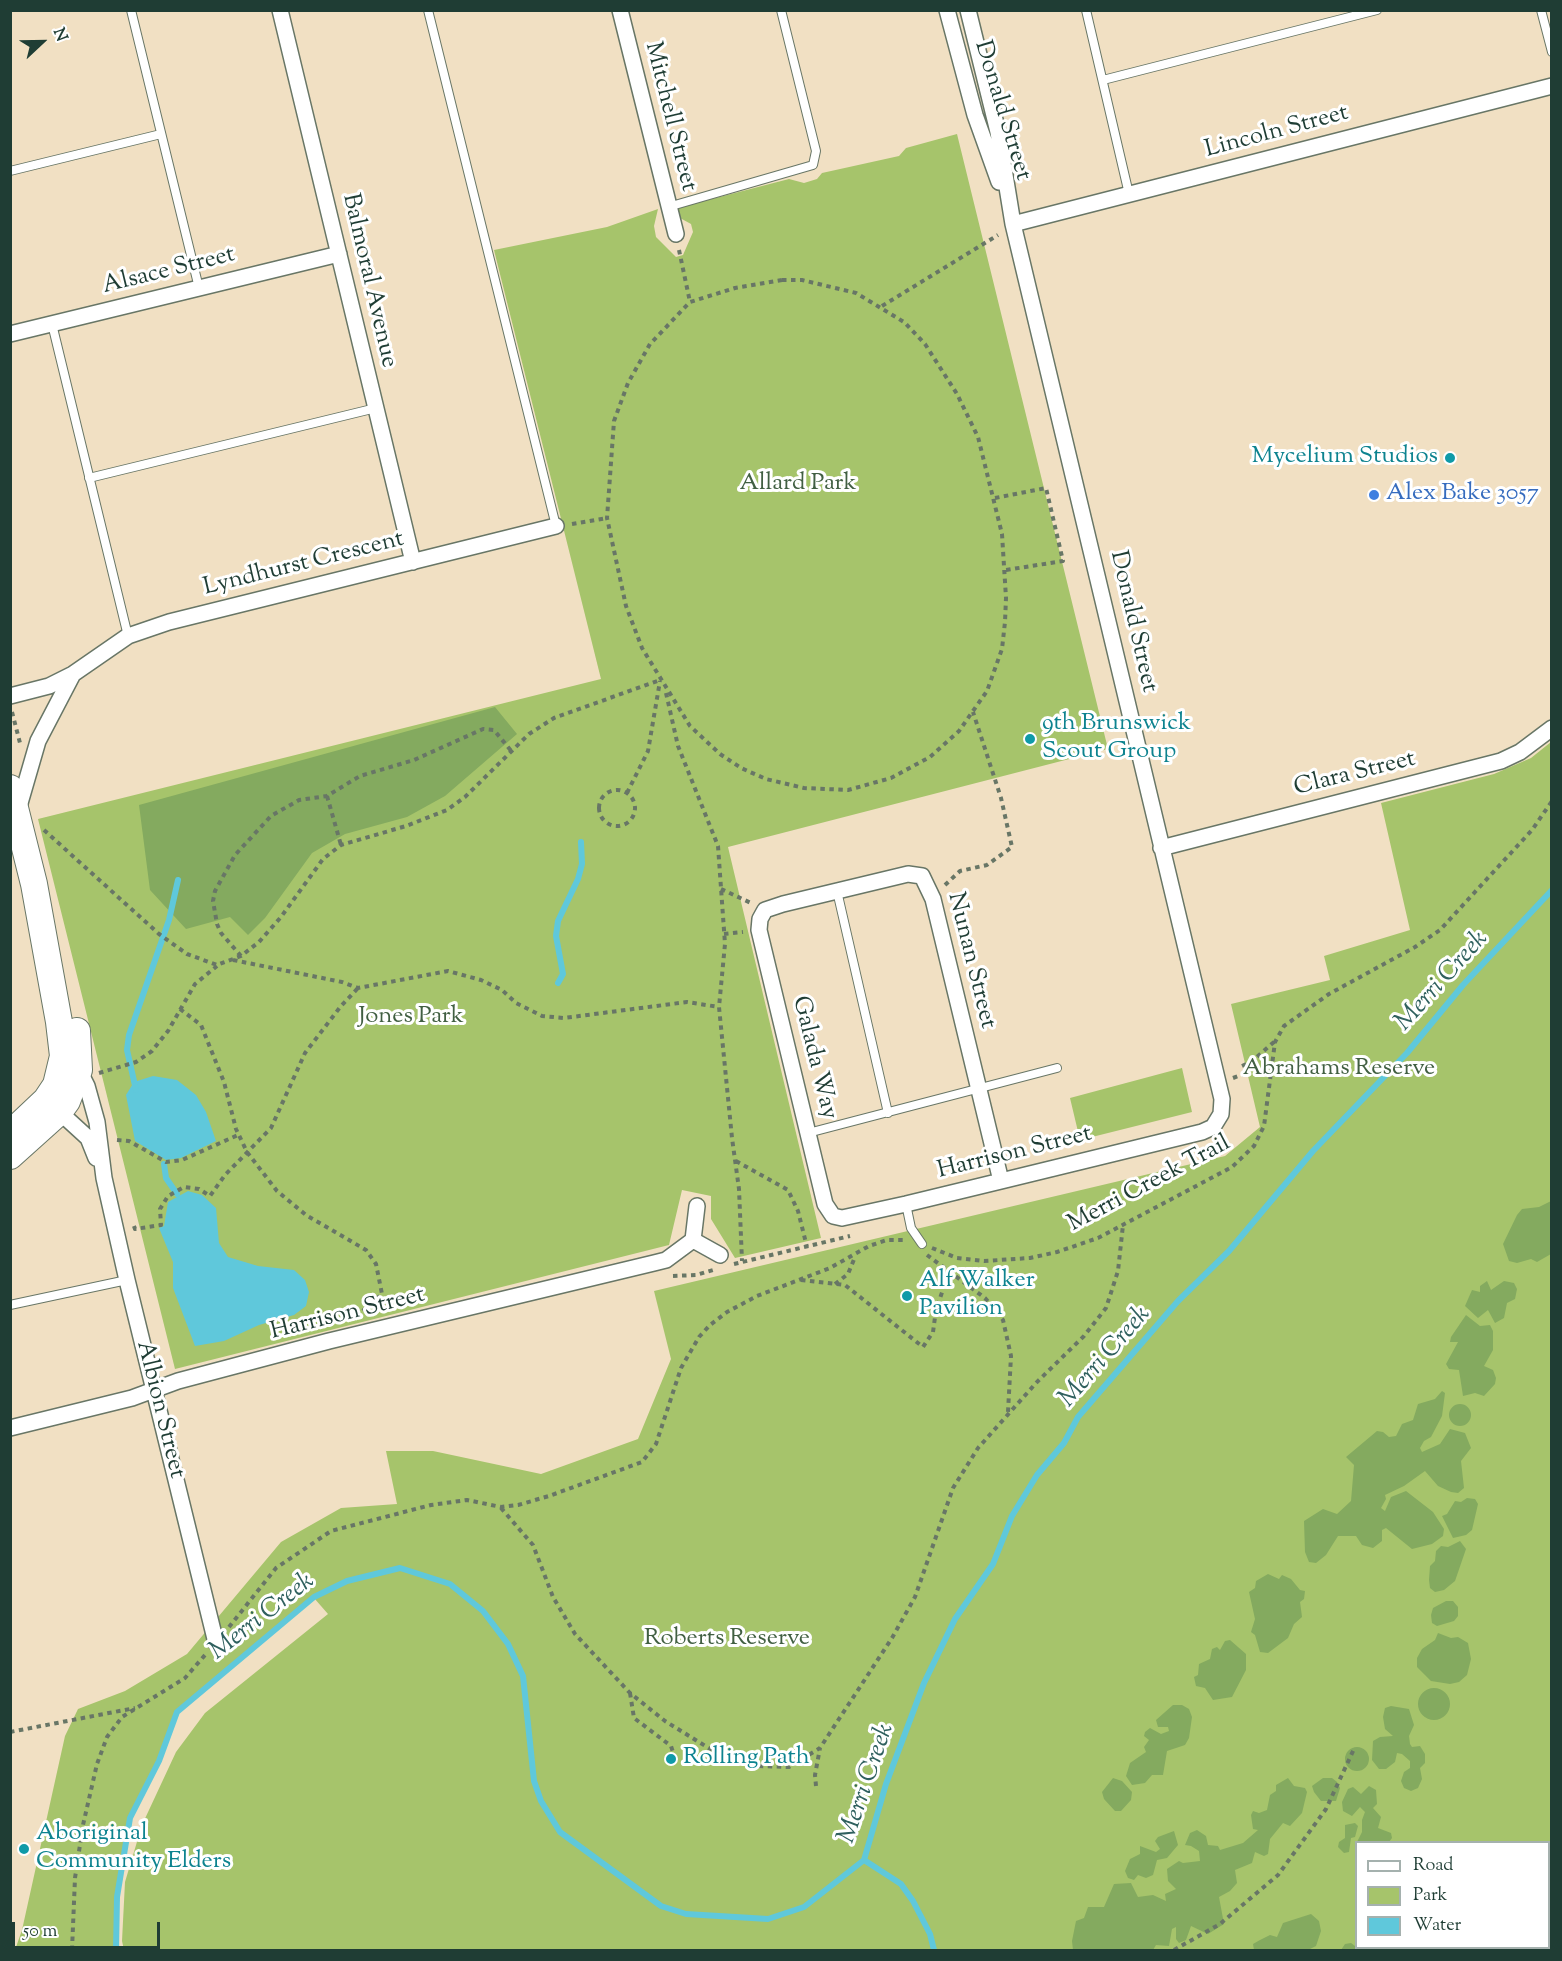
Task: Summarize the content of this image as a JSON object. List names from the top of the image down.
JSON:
{
  "streets": {
    "main road": ["Albion Street"],
    "street": [
      "Donald Street",
      "Mitchell Street",
      "Lincoln Street",
      "Alsace Street",
      "Balmoral Avenue",
      "Lyndhurst Crescent",
      "Clara Street",
      "Nunan Street",
      "Galada Way",
      "Harrison Street"
    ],
    "path": ["Merri Creek Trail"]
  },
  "crossings": [
    ["Donald Street", "Lincoln Street"],
    ["Donald Street", "Clara Street"],
    ["Donald Street", "Harrison Street"],
    ["Alsace Street", "Balmoral Avenue"],
    ["Balmoral Avenue", "Lyndhurst Crescent"],
    ["Lyndhurst Crescent", "Albion Street"],
    ["Nunan Street", "Galada Way"],
    ["Nunan Street", "Harrison Street"],
    ["Galada Way", "Harrison Street"],
    ["Harrison Street", "Albion Street"],
    ["Merri Creek Trail", "Albion Street"]
  ],
  "water": ["Merri Creek"],
  "parks": [
    "Allard Park",
    "Jones Park",
    "Abrahams Reserve",
    "Roberts Reserve"
  ],
  "places": [
    "Mycelium Studios",
    "Alex Bake 3057",
    "9th Brunswick Scout Group",
    "Alf Walker Pavilion",
    "Rolling Path",
    "Aboriginal Community Elders"
  ],
  "legend": ["Road", "Park", "Water"],
  "scale_bar": "50 m",
  "north": "right"
}
